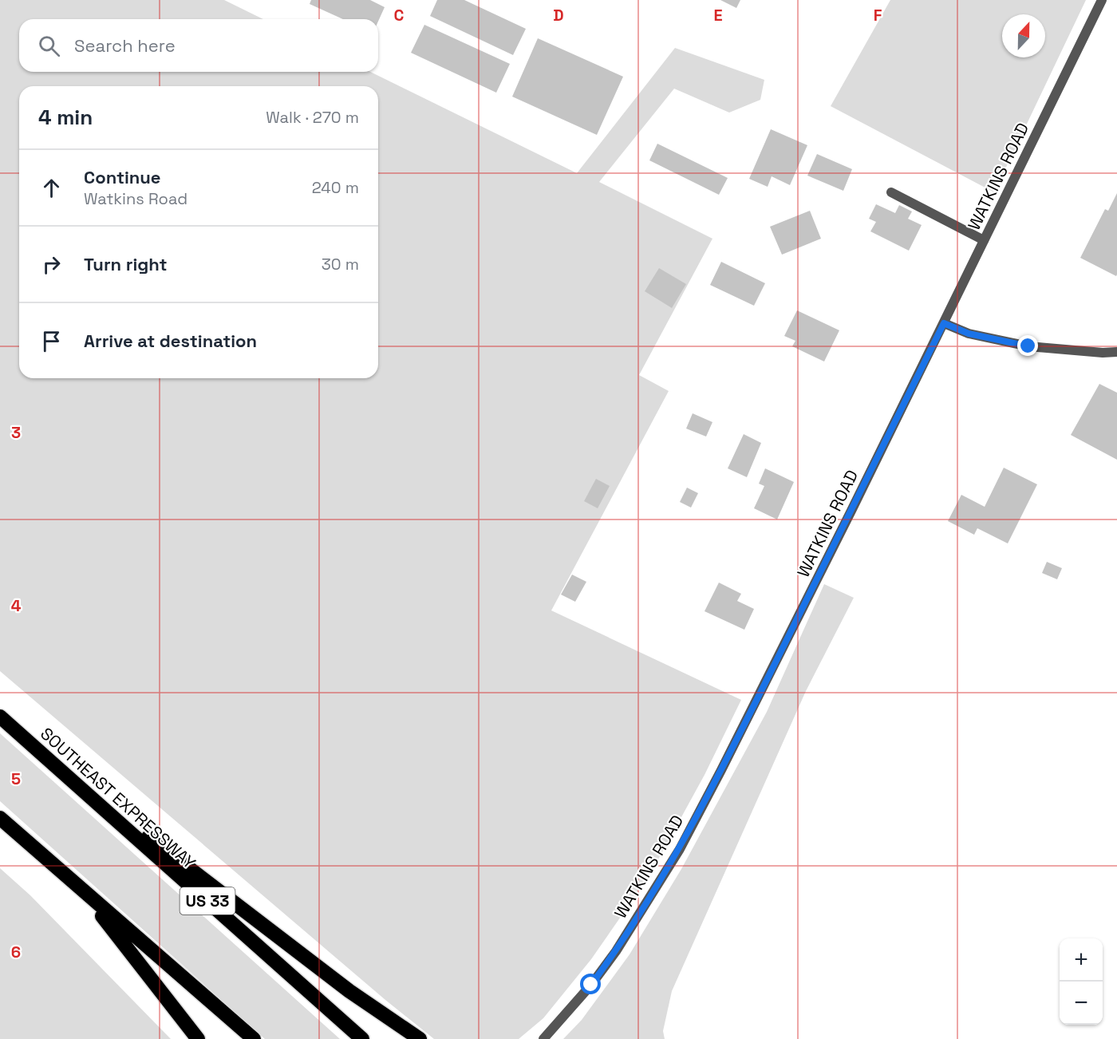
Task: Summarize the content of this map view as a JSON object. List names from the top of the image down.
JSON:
{
  "streets": {
    "highway": ["SOUTHEAST EXPRESSWAY", "US 33"],
    "street": ["WATKINS ROAD"]
  },
  "north": "top",
  "page": {
    "search": "Search here",
    "heading": ["4 min", "Walk · 270 m"],
    "list": [
      ["Continue", "Watkins Road", "240 m"],
      ["Turn right", "30 m"],
      "Arrive at destination"
    ],
    "map_buttons": ["+", "−"]
  },
  "grid": {
    "columns": [
      "C",
      "D",
      "E",
      "F"
    ],
    "rows": [
      "3",
      "4",
      "5",
      "6"
    ]
  }
}
